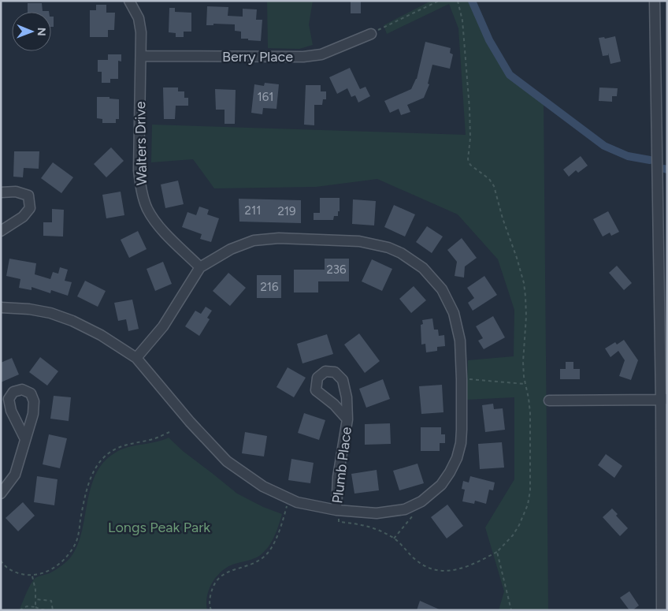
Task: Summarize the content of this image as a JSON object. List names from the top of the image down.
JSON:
{
  "streets": {
    "street": ["Berry Place", "Walters Drive", "Plumb Place"]
  },
  "crossings": [
    ["Berry Place", "Walters Drive"]
  ],
  "parks": ["Longs Peak Park"],
  "house_numbers": [
    "161",
    "211",
    "219",
    "236",
    "216"
  ],
  "north": "right"
}
